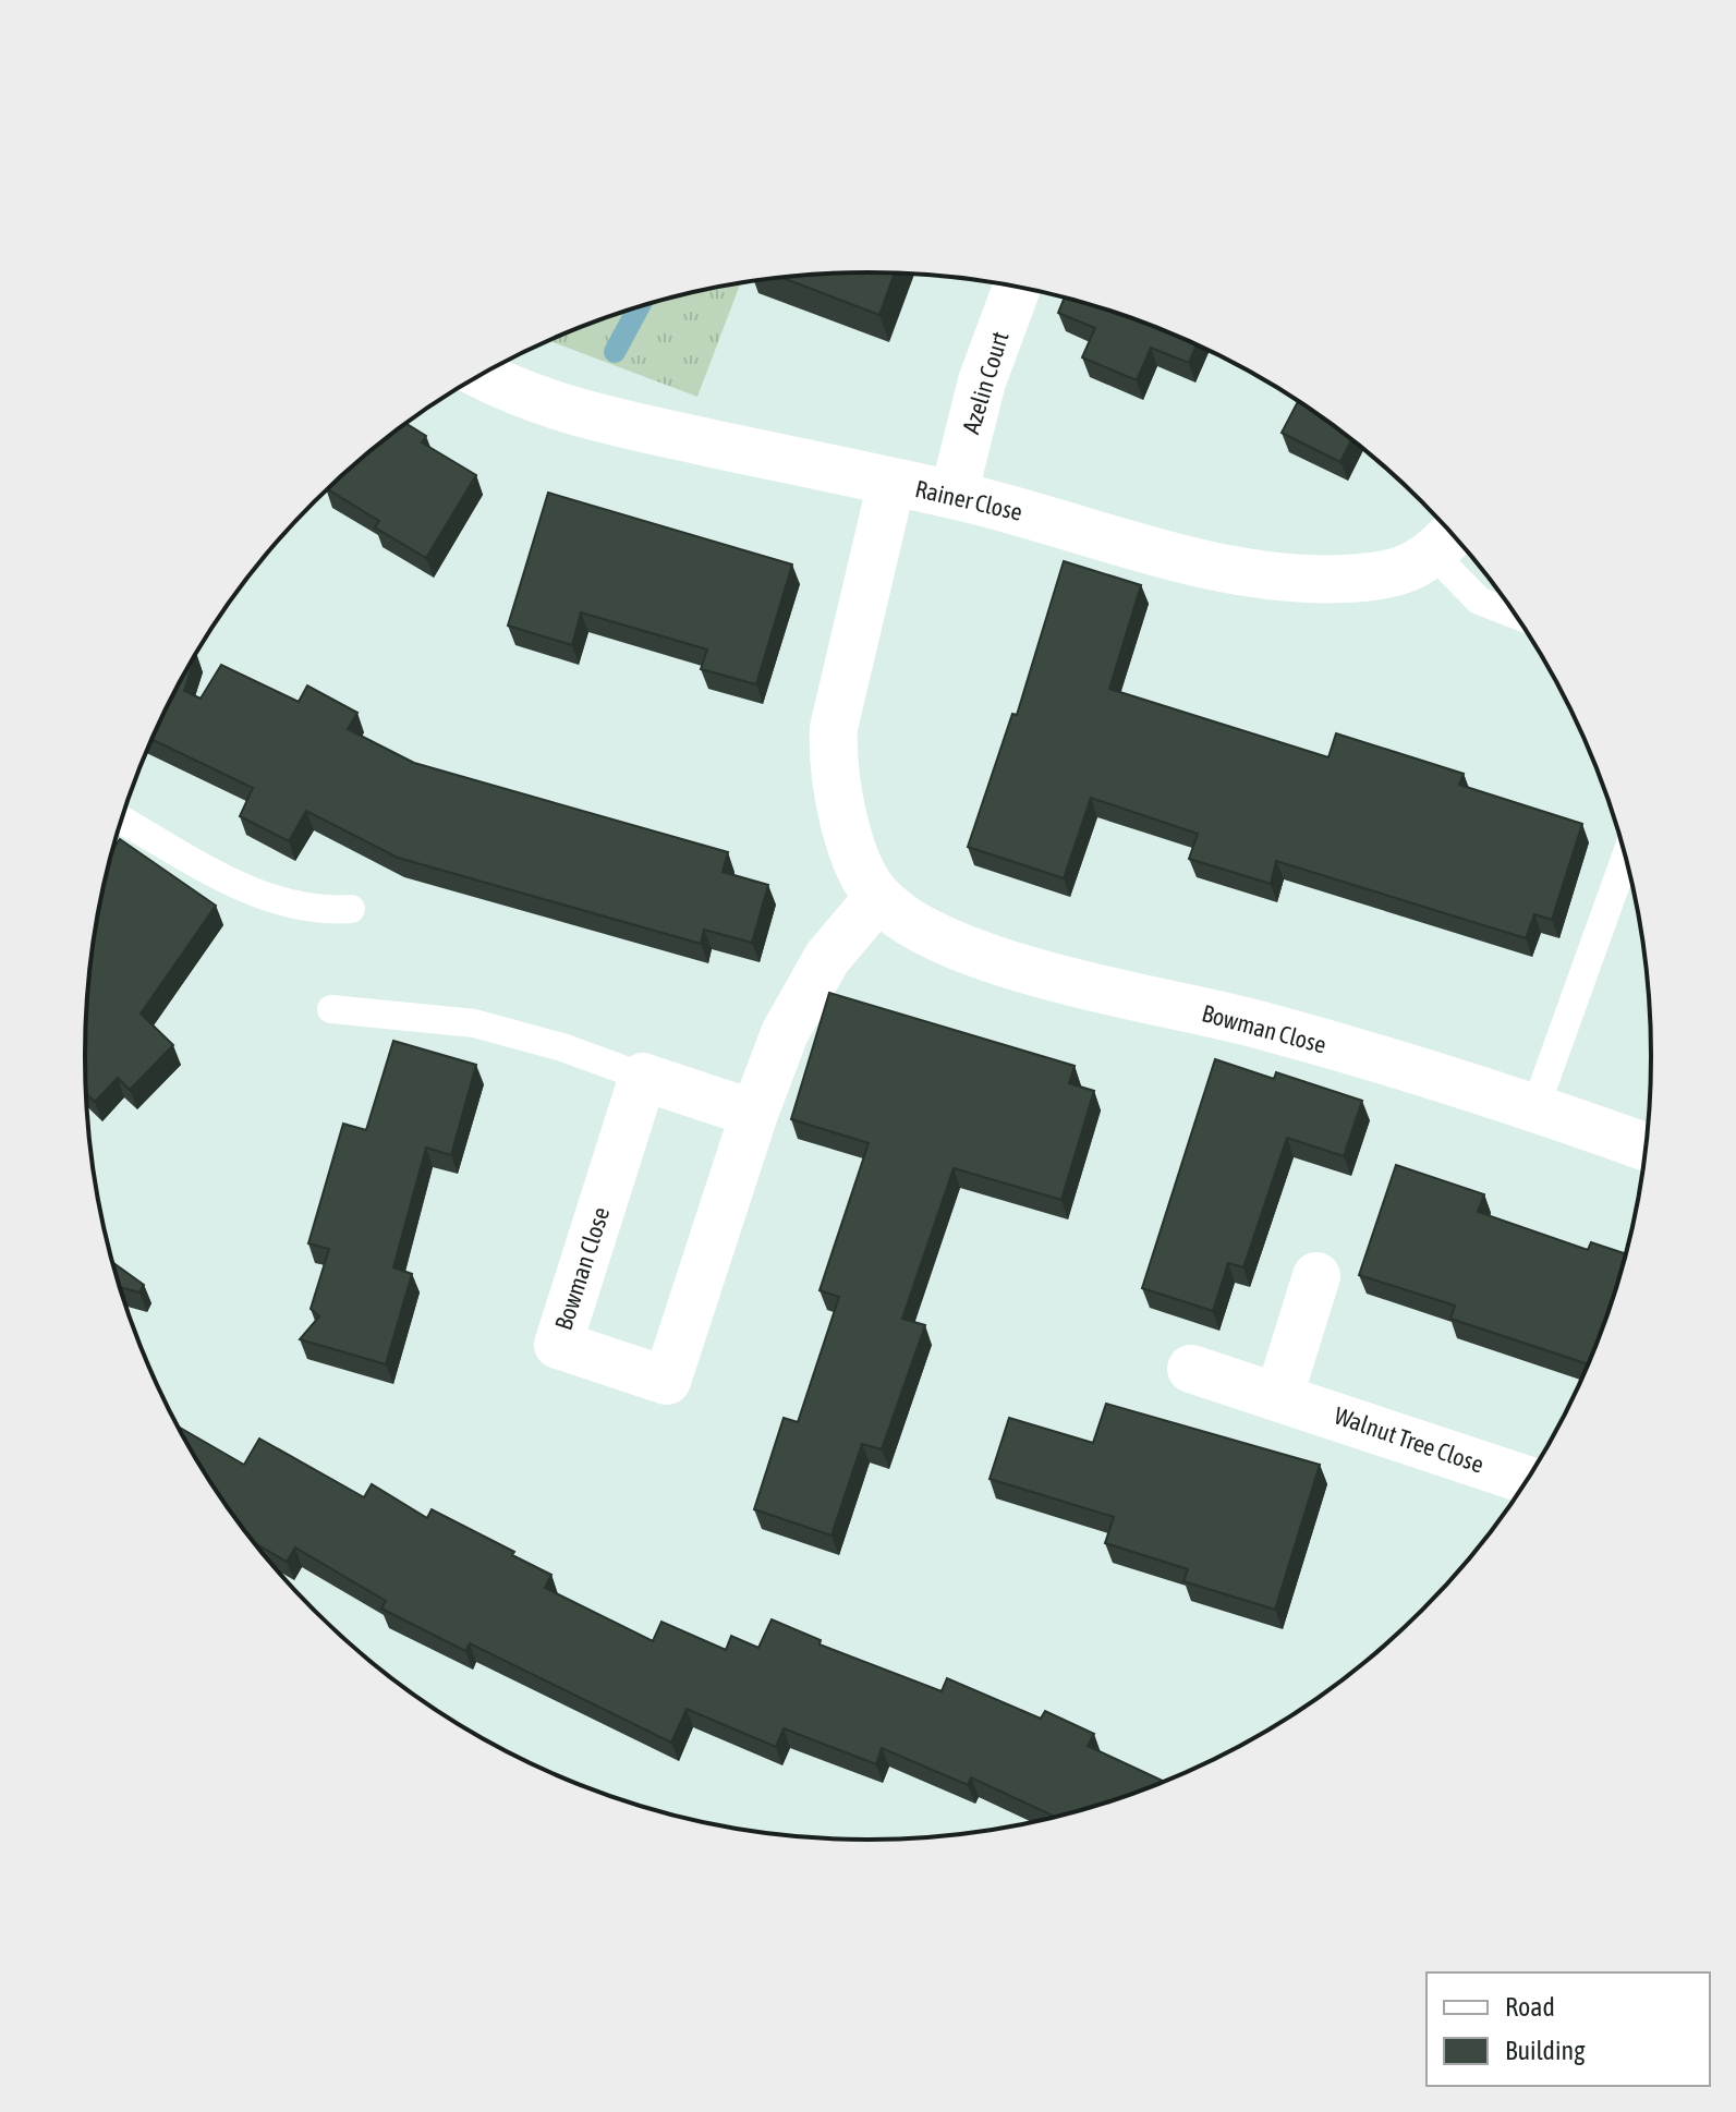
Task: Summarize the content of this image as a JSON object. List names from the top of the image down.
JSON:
{
  "streets": {
    "street": [
      "Azelin Court",
      "Rainer Close",
      "Bowman Close",
      "Walnut Tree Close"
    ]
  },
  "crossings": [
    ["Azelin Court", "Rainer Close"],
    ["Rainer Close", "Bowman Close"]
  ],
  "legend": ["Road", "Building"]
}
